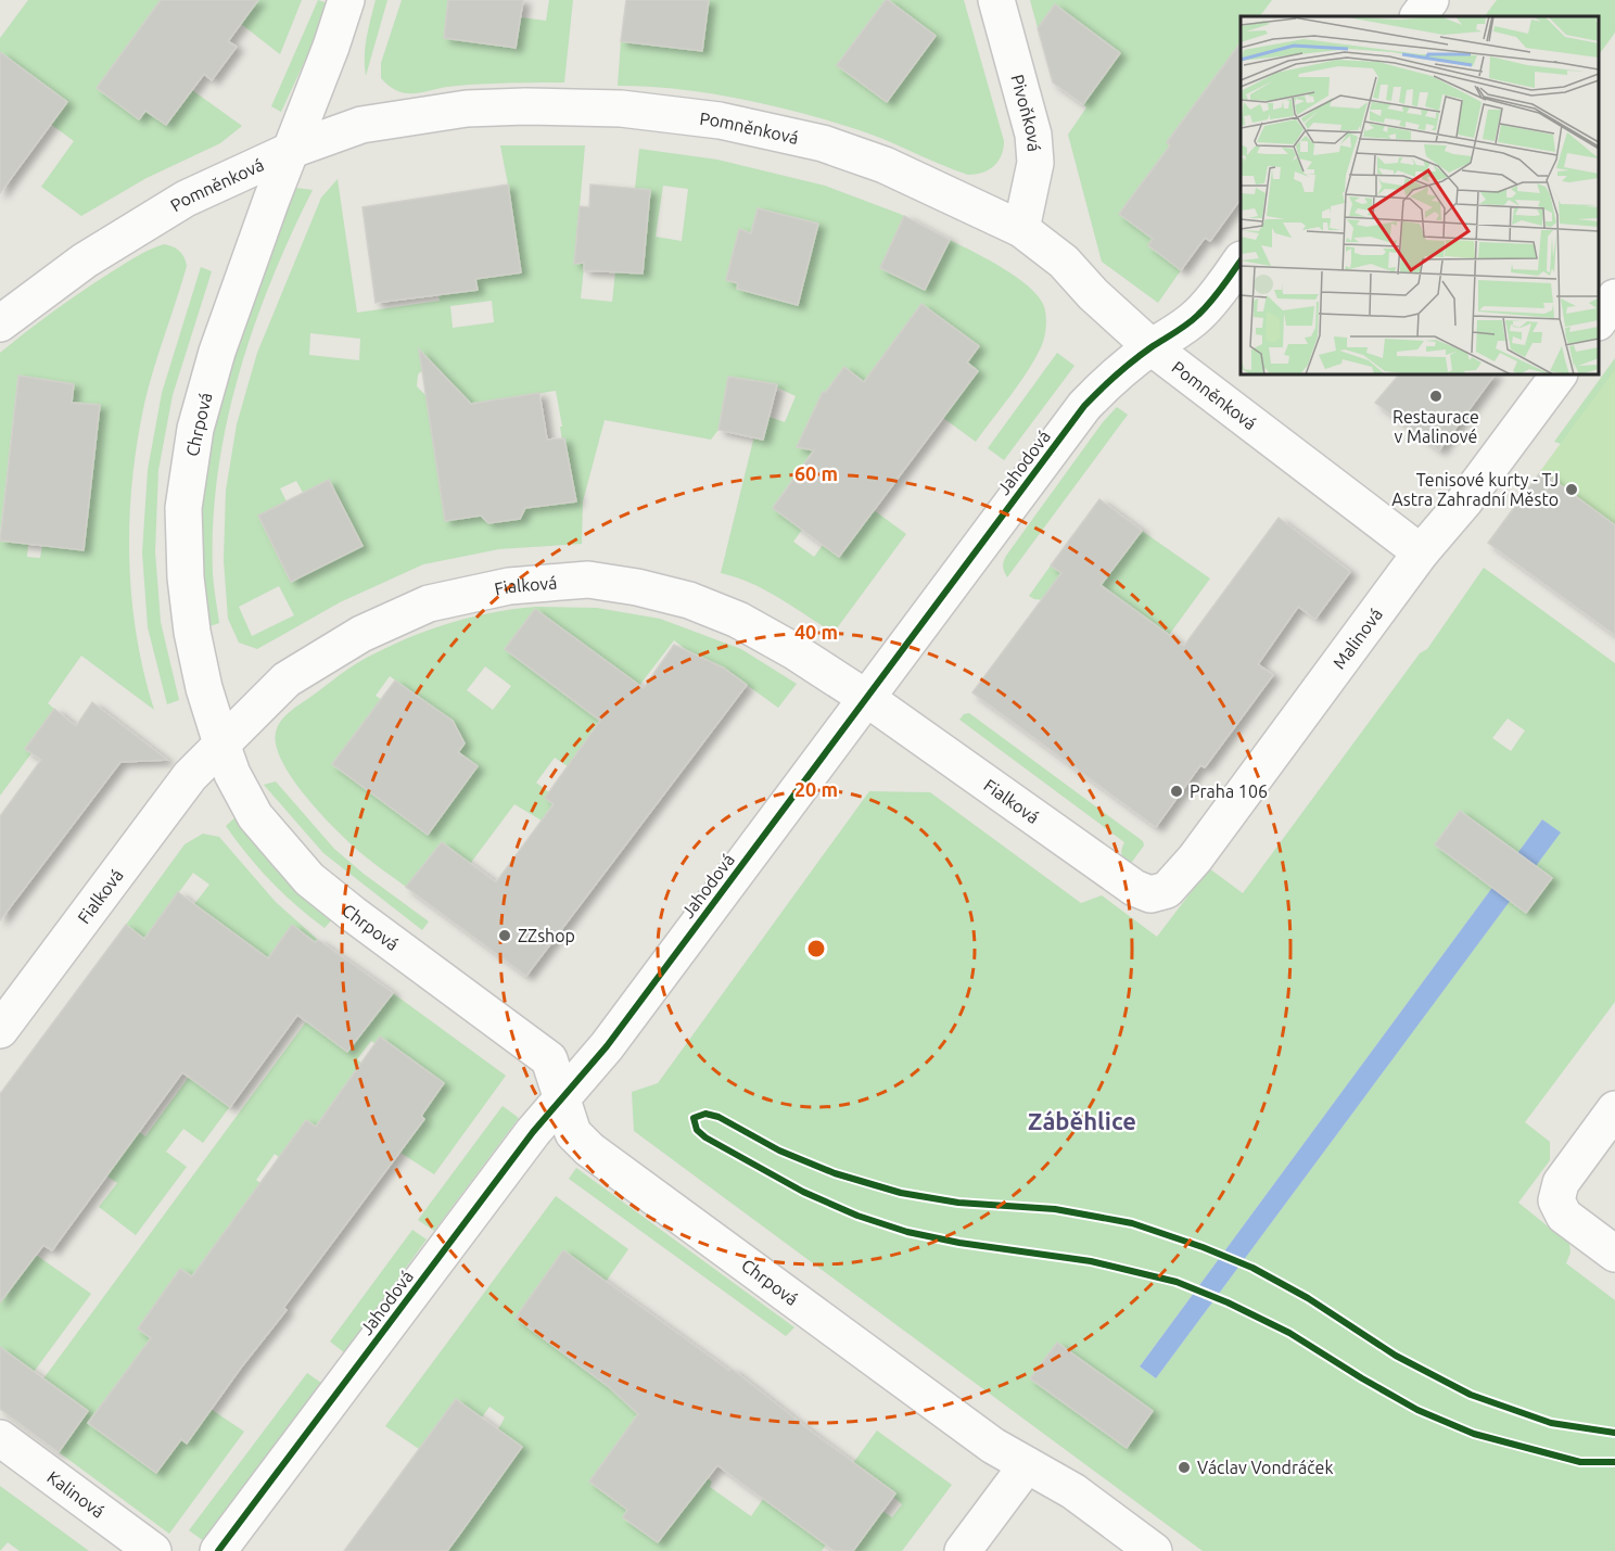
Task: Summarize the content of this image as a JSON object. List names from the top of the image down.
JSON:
{
  "streets": {
    "street": [
      "Pivoňková",
      "Pomněnková",
      "Chrpová",
      "Jahodová",
      "Fialková",
      "Malinová",
      "Kalinová"
    ]
  },
  "crossings": [
    ["Pivoňková", "Pomněnková"],
    ["Pomněnková", "Chrpová"],
    ["Pomněnková", "Jahodová"],
    ["Pomněnková", "Malinová"],
    ["Chrpová", "Jahodová"],
    ["Chrpová", "Fialková"],
    ["Jahodová", "Fialková"],
    ["Fialková", "Malinová"]
  ],
  "districts": ["Záběhlice"],
  "places": [
    "Restaurace v Malinové",
    "Tenisové kurty - TJ Astra Zahradní Město",
    "Praha 106",
    "ZZshop",
    "Václav Vondráček"
  ],
  "rings": ["60 m", "40 m", "20 m"]
}
